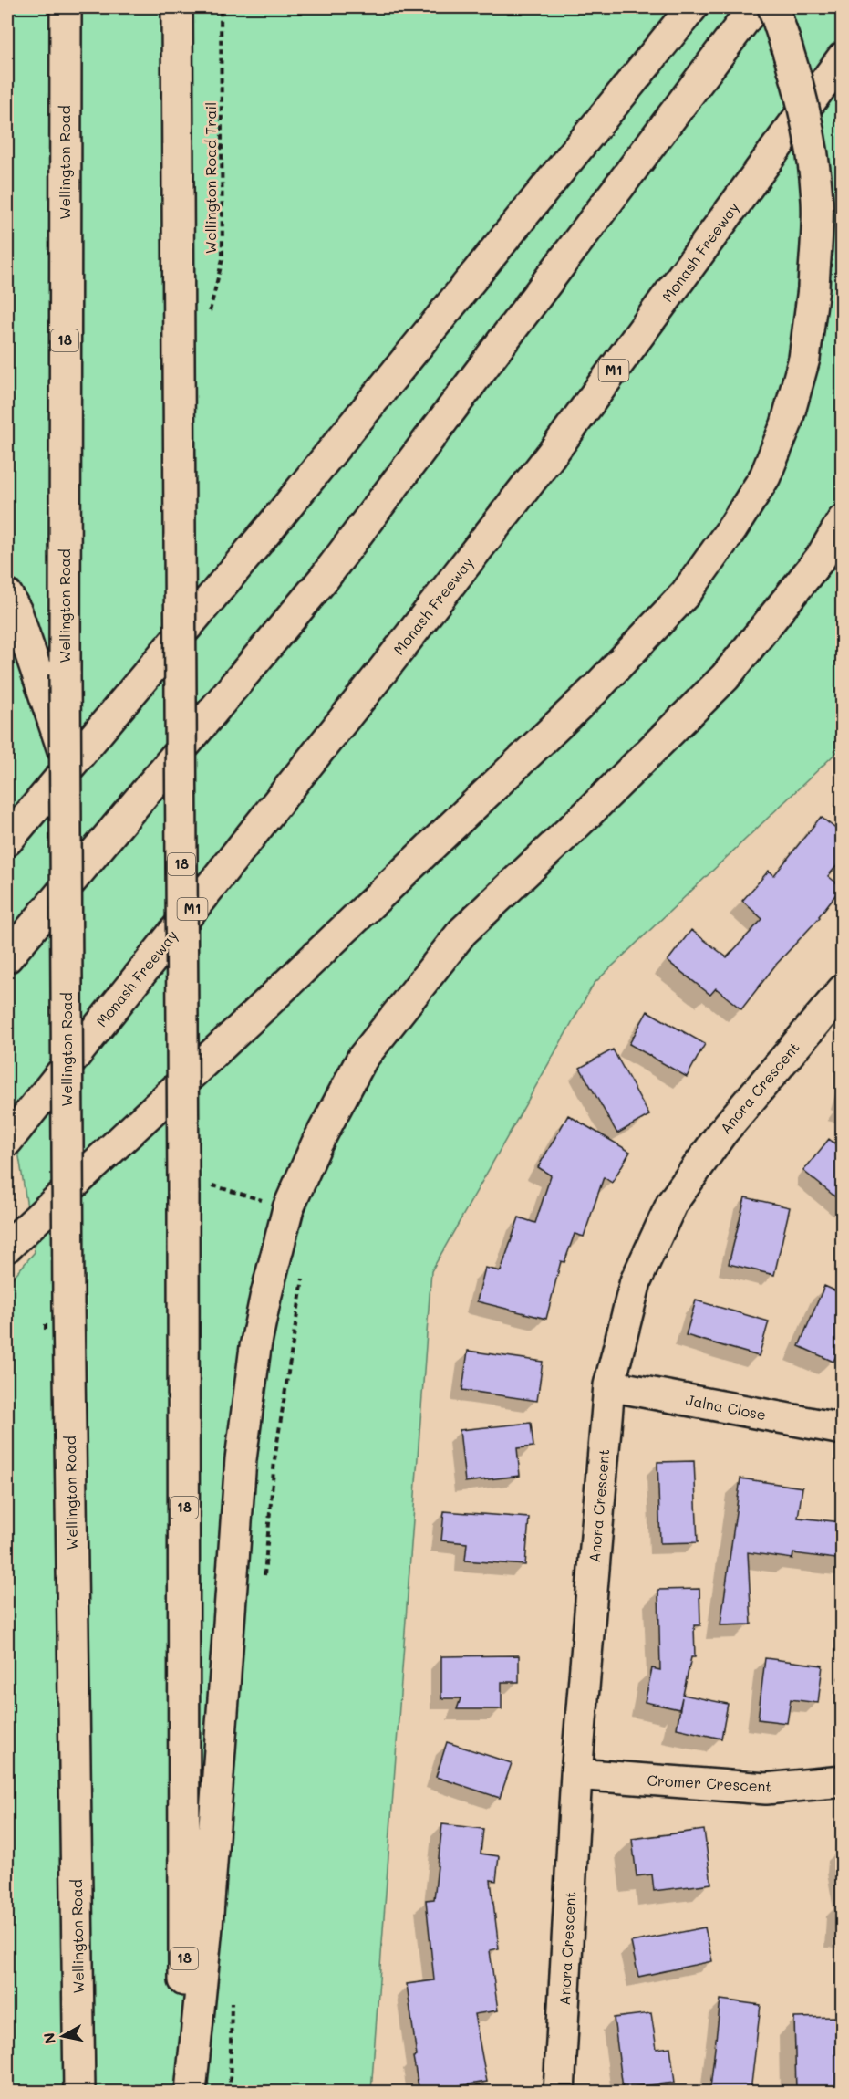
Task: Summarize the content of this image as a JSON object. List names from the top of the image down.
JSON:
{
  "streets": {
    "main road": [
      "Wellington Road",
      "Monash Freeway",
      "18",
      "M1",
      "Anora Crescent",
      "Jalna Close",
      "Cromer Crescent"
    ],
    "path": ["Wellington Road Trail"]
  },
  "crossings": [
    ["Anora Crescent", "Jalna Close"],
    ["Anora Crescent", "Cromer Crescent"]
  ],
  "north": "left"
}
